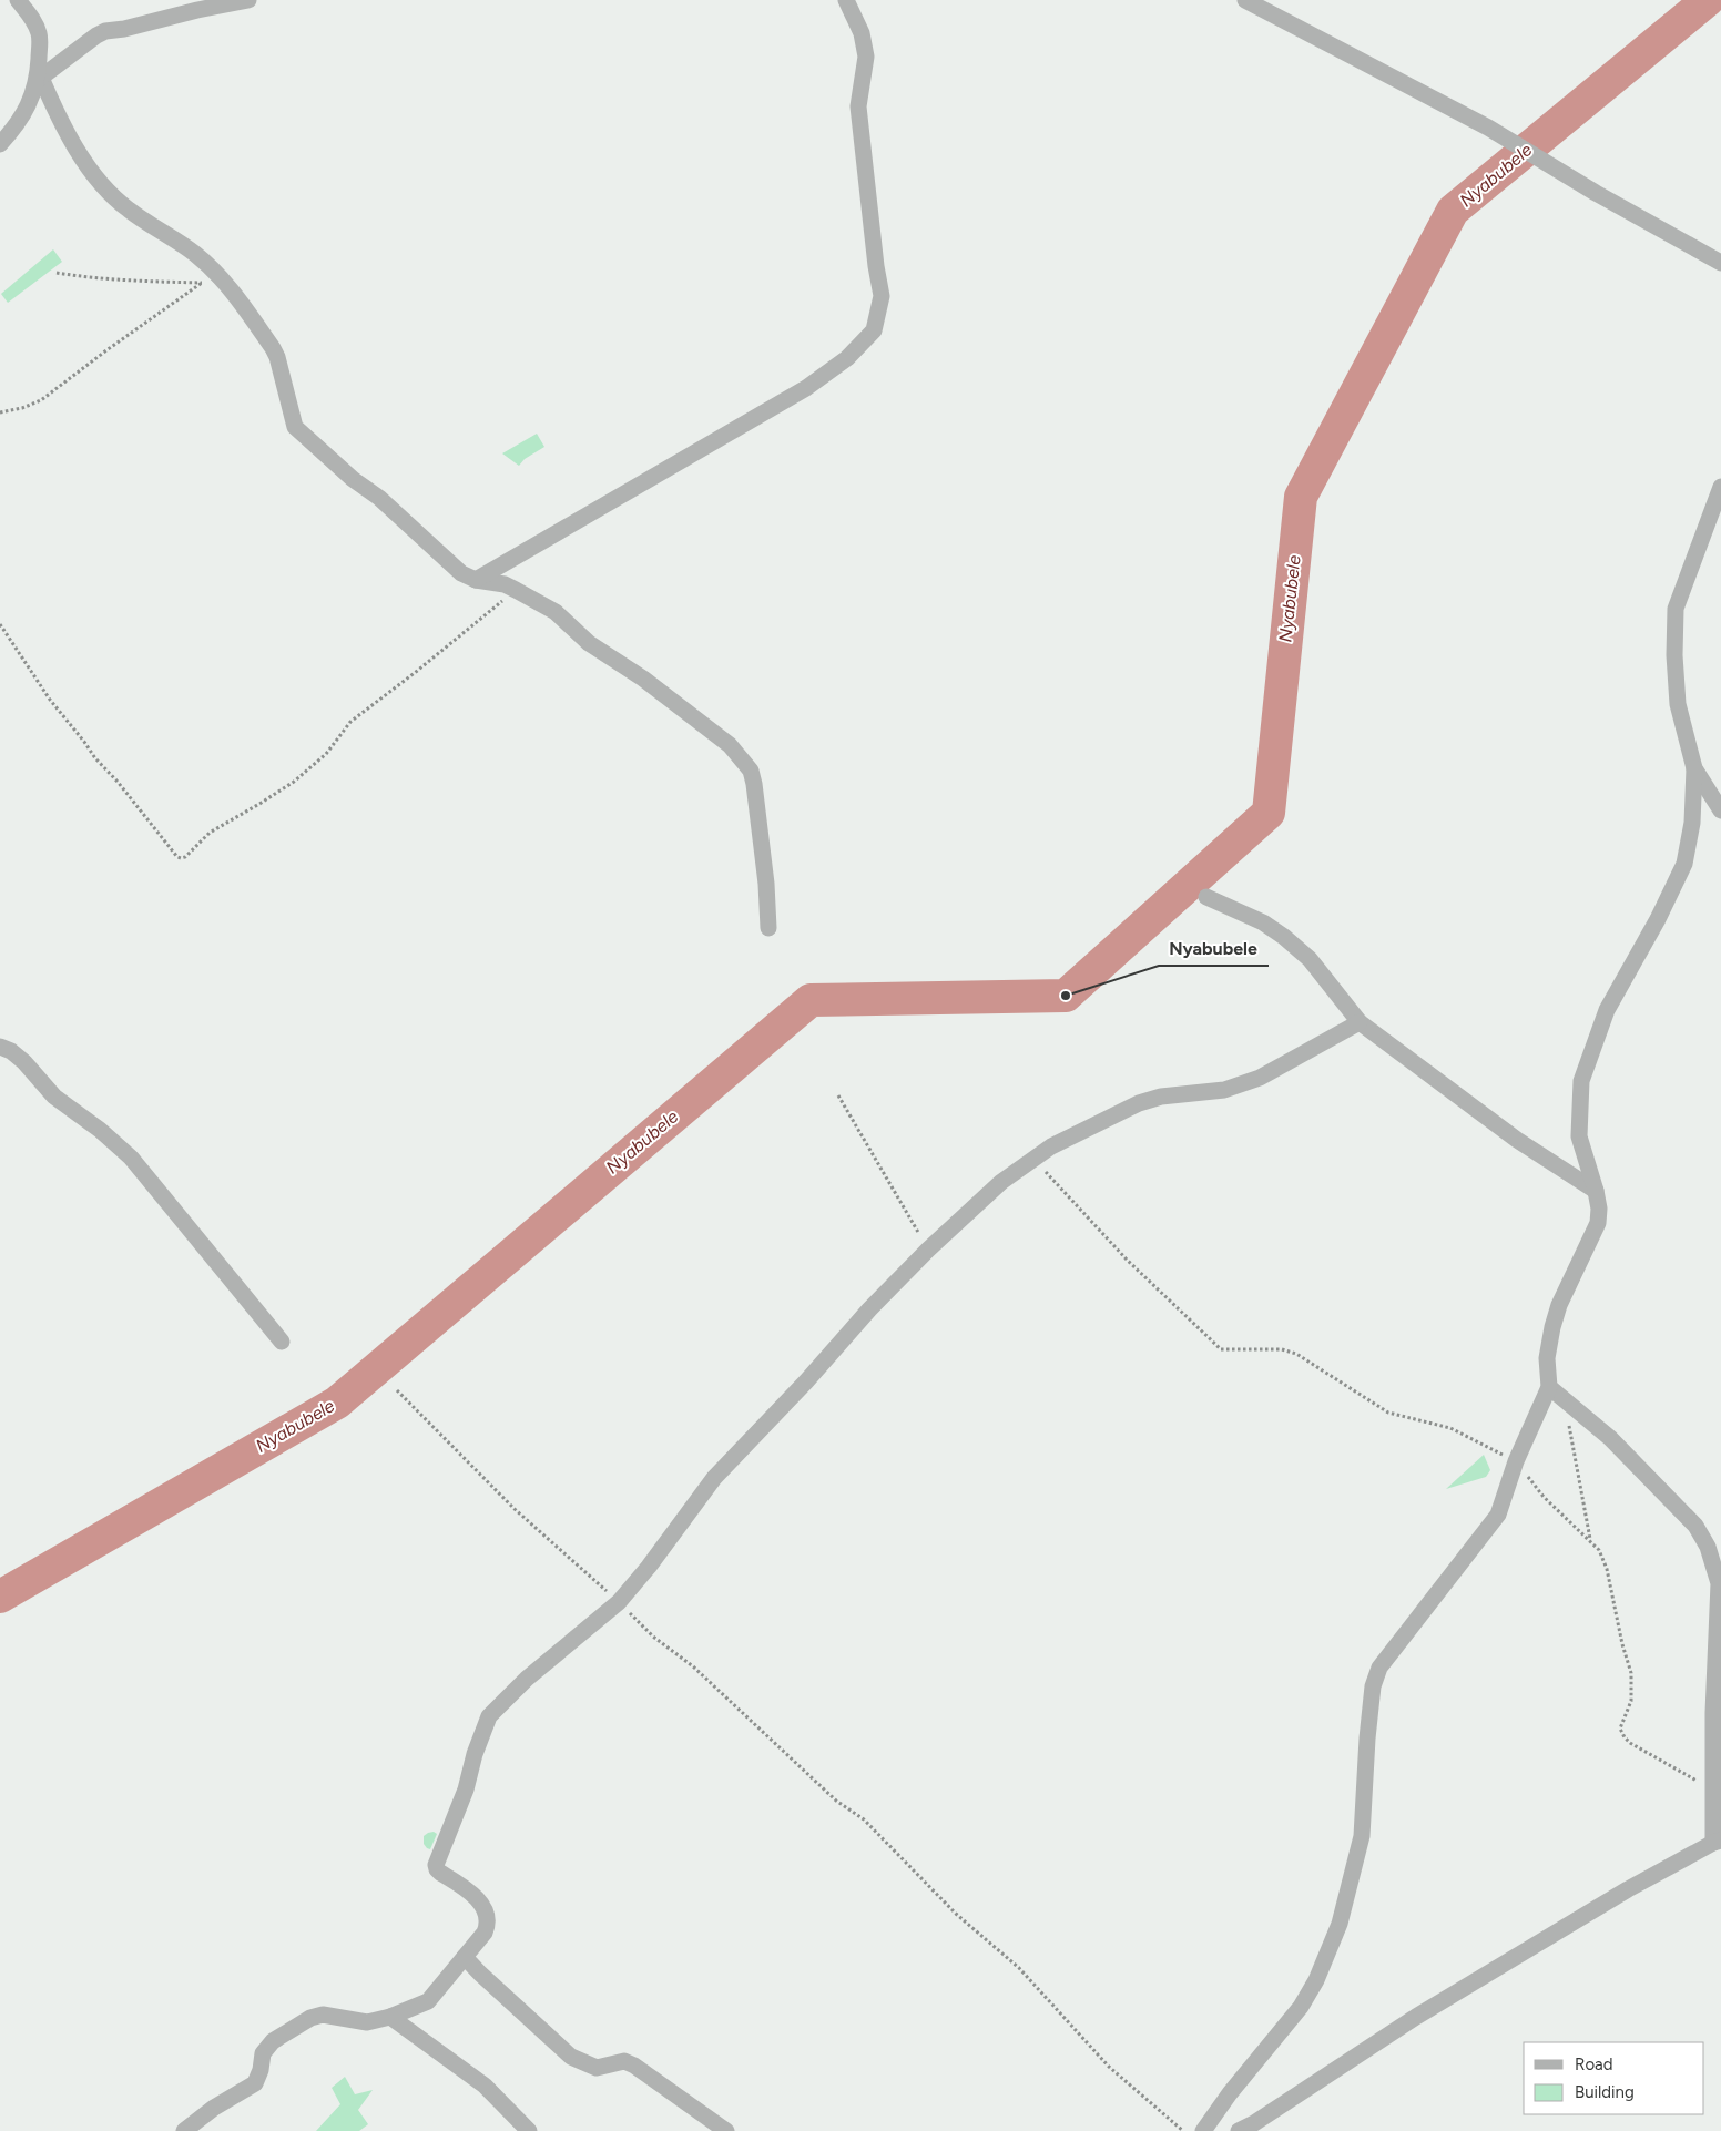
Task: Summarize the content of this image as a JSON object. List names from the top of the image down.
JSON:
{
  "water": ["Nyabubele"],
  "places": ["Nyabubele"],
  "legend": ["Road", "Building"]
}
